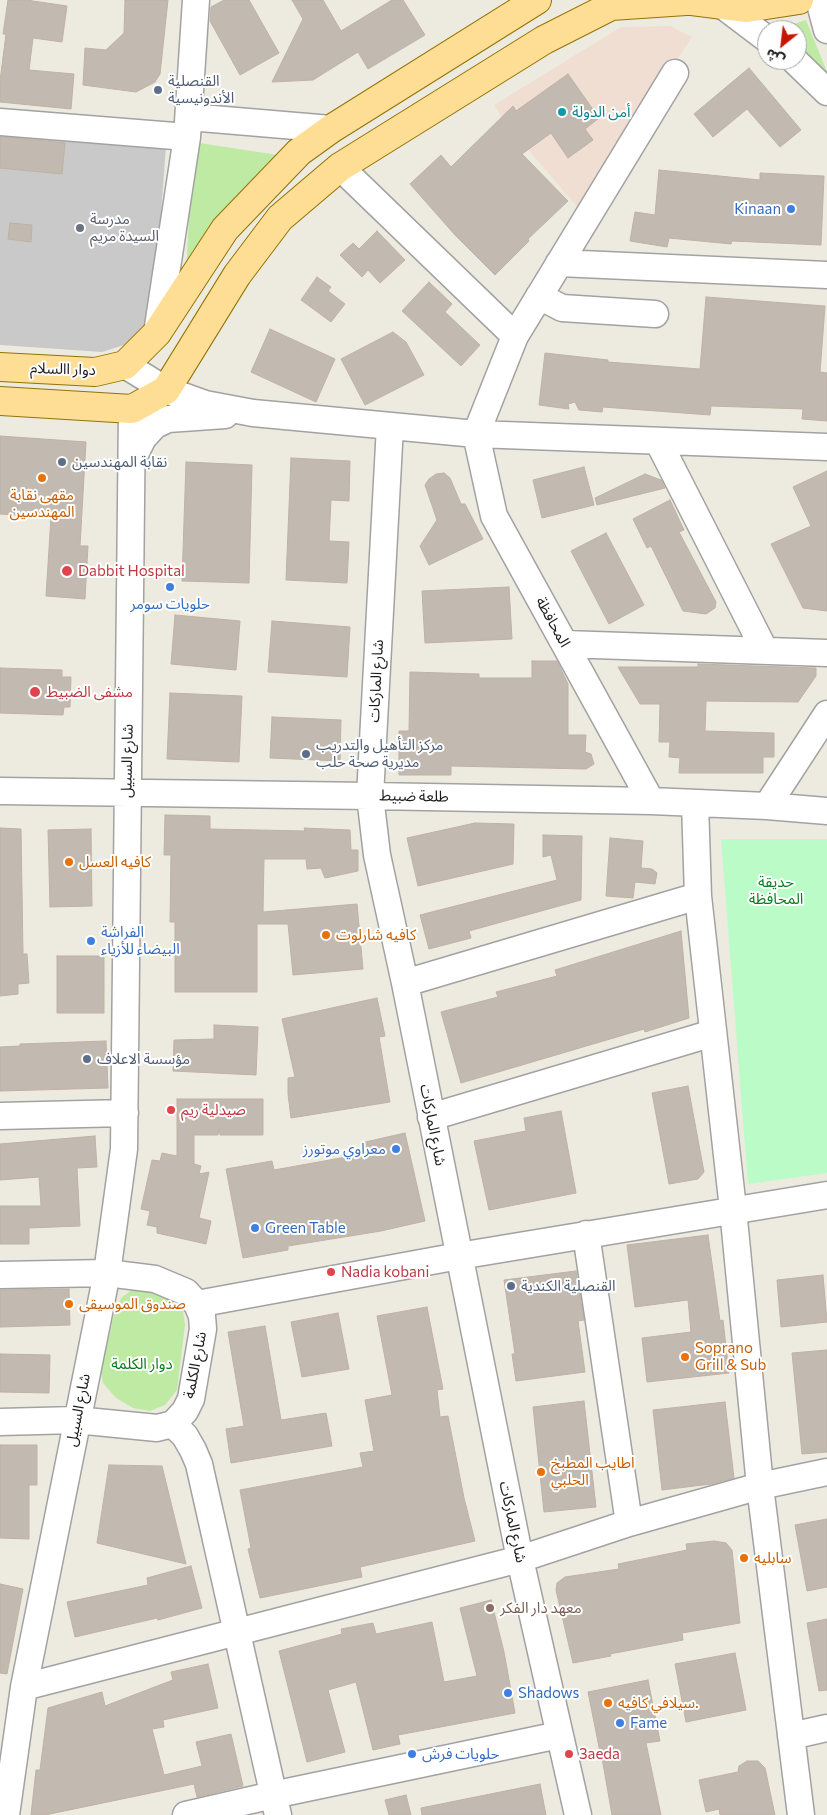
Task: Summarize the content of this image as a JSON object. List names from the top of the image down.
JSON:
{
  "streets": {
    "main road": ["دوار االسلام"],
    "street": [
      "المحافظة",
      "شارع الماركات",
      "شارع السبيل",
      "طلعة ضبيط",
      "شارع الكلمة"
    ]
  },
  "crossings": [
    ["المحافظة", "طلعة ضبيط"],
    ["شارع الماركات", "طلعة ضبيط"],
    ["شارع السبيل", "طلعة ضبيط"]
  ],
  "parks": ["حديقة المحافظة", "دوار الكلمة"],
  "places": [
    "القنصلية الأندونيسية",
    "أمن الدولة",
    "Kinaan",
    "مدرسة السيدة مريم",
    "نقابة المهندسين",
    "مقهى نقابة المهندسين",
    "Dabbit Hospital",
    "حلويات سومر",
    "مشفى الضبيط",
    "مركز التأهيل والتدريب مديرية صحة حلب",
    "كافيه العسل",
    "كافيه شارلوت",
    "الفراشة البيضاء للأزياء",
    "مؤسسة الاعلاف",
    "صيدلية ريم",
    "معراوي موتورز",
    "Green Table",
    "Nadia kobani",
    "القنصلية الكندية",
    "صندوق الموسيقى",
    "Soprano Grill & Sub",
    "اطايب المطبخ الحلبي",
    "سابليه",
    "معهد دار الفكر",
    "Shadows",
    "سيلافي كافيه.",
    "Fame",
    "حلويات فرش",
    "3aeda"
  ],
  "north": "bottom left"
}
